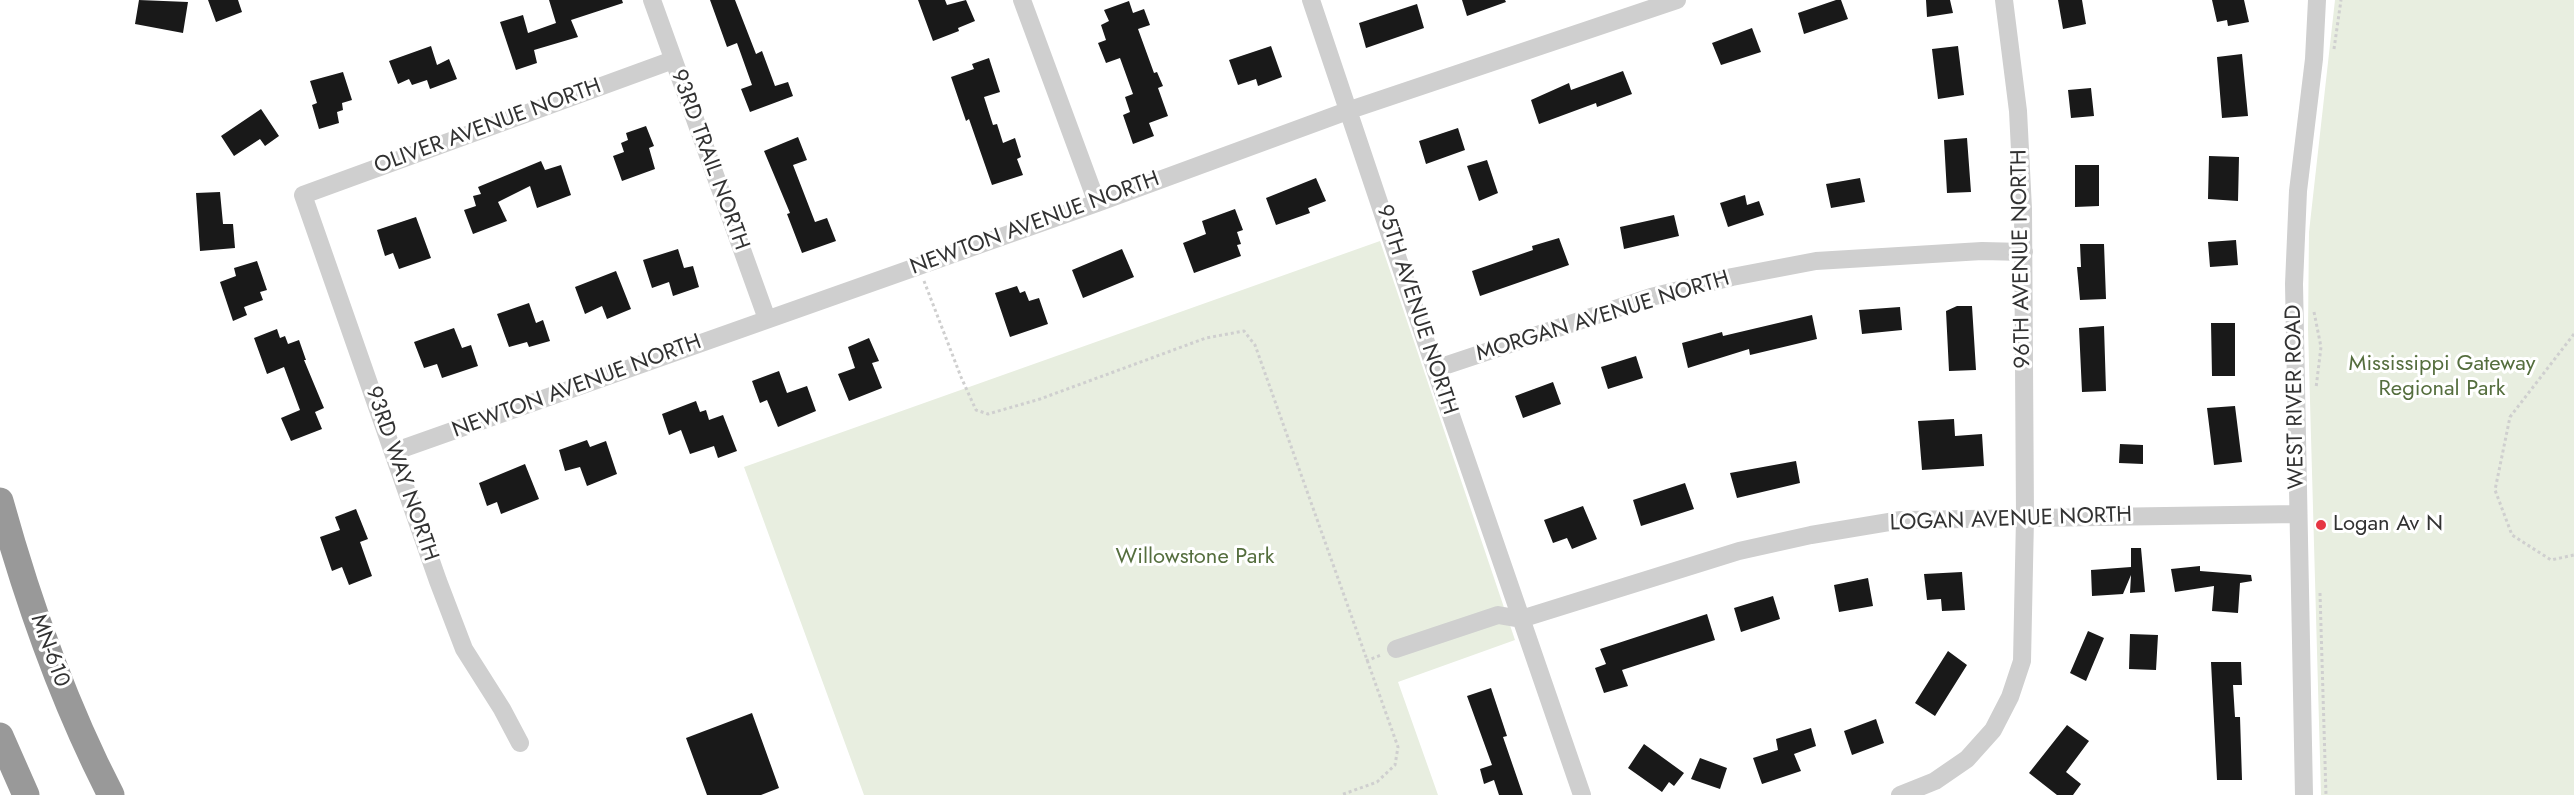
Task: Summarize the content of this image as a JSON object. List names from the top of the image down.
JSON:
{
  "streets": {
    "highway": ["MN-610"],
    "street": [
      "OLIVER AVENUE NORTH",
      "93RD TRAIL NORTH",
      "NEWTON AVENUE NORTH",
      "96TH AVENUE NORTH",
      "95TH AVENUE NORTH",
      "MORGAN AVENUE NORTH",
      "WEST RIVER ROAD",
      "93RD WAY NORTH",
      "LOGAN AVENUE NORTH"
    ]
  },
  "crossings": [
    ["OLIVER AVENUE NORTH", "93RD TRAIL NORTH"],
    ["OLIVER AVENUE NORTH", "93RD WAY NORTH"],
    ["93RD TRAIL NORTH", "NEWTON AVENUE NORTH"],
    ["NEWTON AVENUE NORTH", "95TH AVENUE NORTH"],
    ["NEWTON AVENUE NORTH", "93RD WAY NORTH"],
    ["96TH AVENUE NORTH", "MORGAN AVENUE NORTH"],
    ["96TH AVENUE NORTH", "LOGAN AVENUE NORTH"],
    ["95TH AVENUE NORTH", "MORGAN AVENUE NORTH"],
    ["95TH AVENUE NORTH", "LOGAN AVENUE NORTH"],
    ["WEST RIVER ROAD", "LOGAN AVENUE NORTH"]
  ],
  "parks": ["Mississippi Gateway Regional Park", "Willowstone Park"],
  "places": ["Logan Av N"]
}
